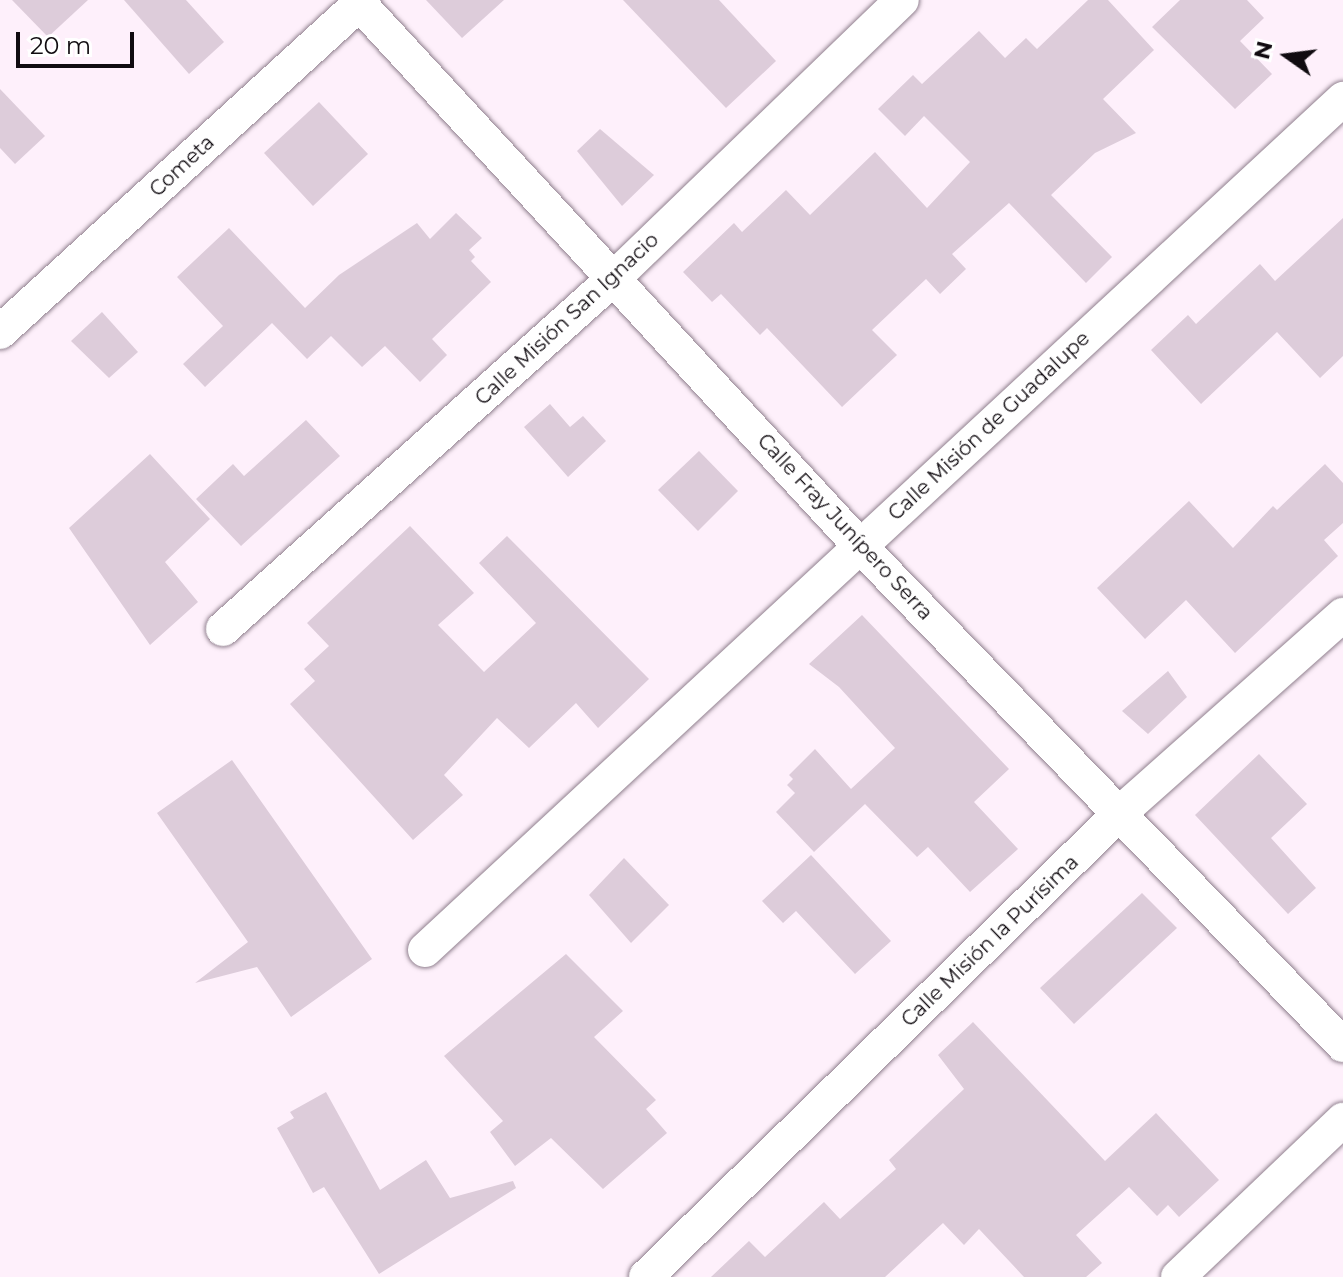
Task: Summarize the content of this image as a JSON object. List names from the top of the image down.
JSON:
{
  "streets": {
    "street": [
      "Cometa",
      "Calle Misión San Ignacio",
      "Calle Misión de Guadalupe",
      "Calle Fray Junípero Serra",
      "Calle Misión la Purísima"
    ]
  },
  "crossings": [
    ["Cometa", "Calle Fray Junípero Serra"],
    ["Calle Misión San Ignacio", "Calle Fray Junípero Serra"],
    ["Calle Misión de Guadalupe", "Calle Fray Junípero Serra"],
    ["Calle Fray Junípero Serra", "Calle Misión la Purísima"]
  ],
  "scale_bar": "20 m",
  "north": "left"
}
